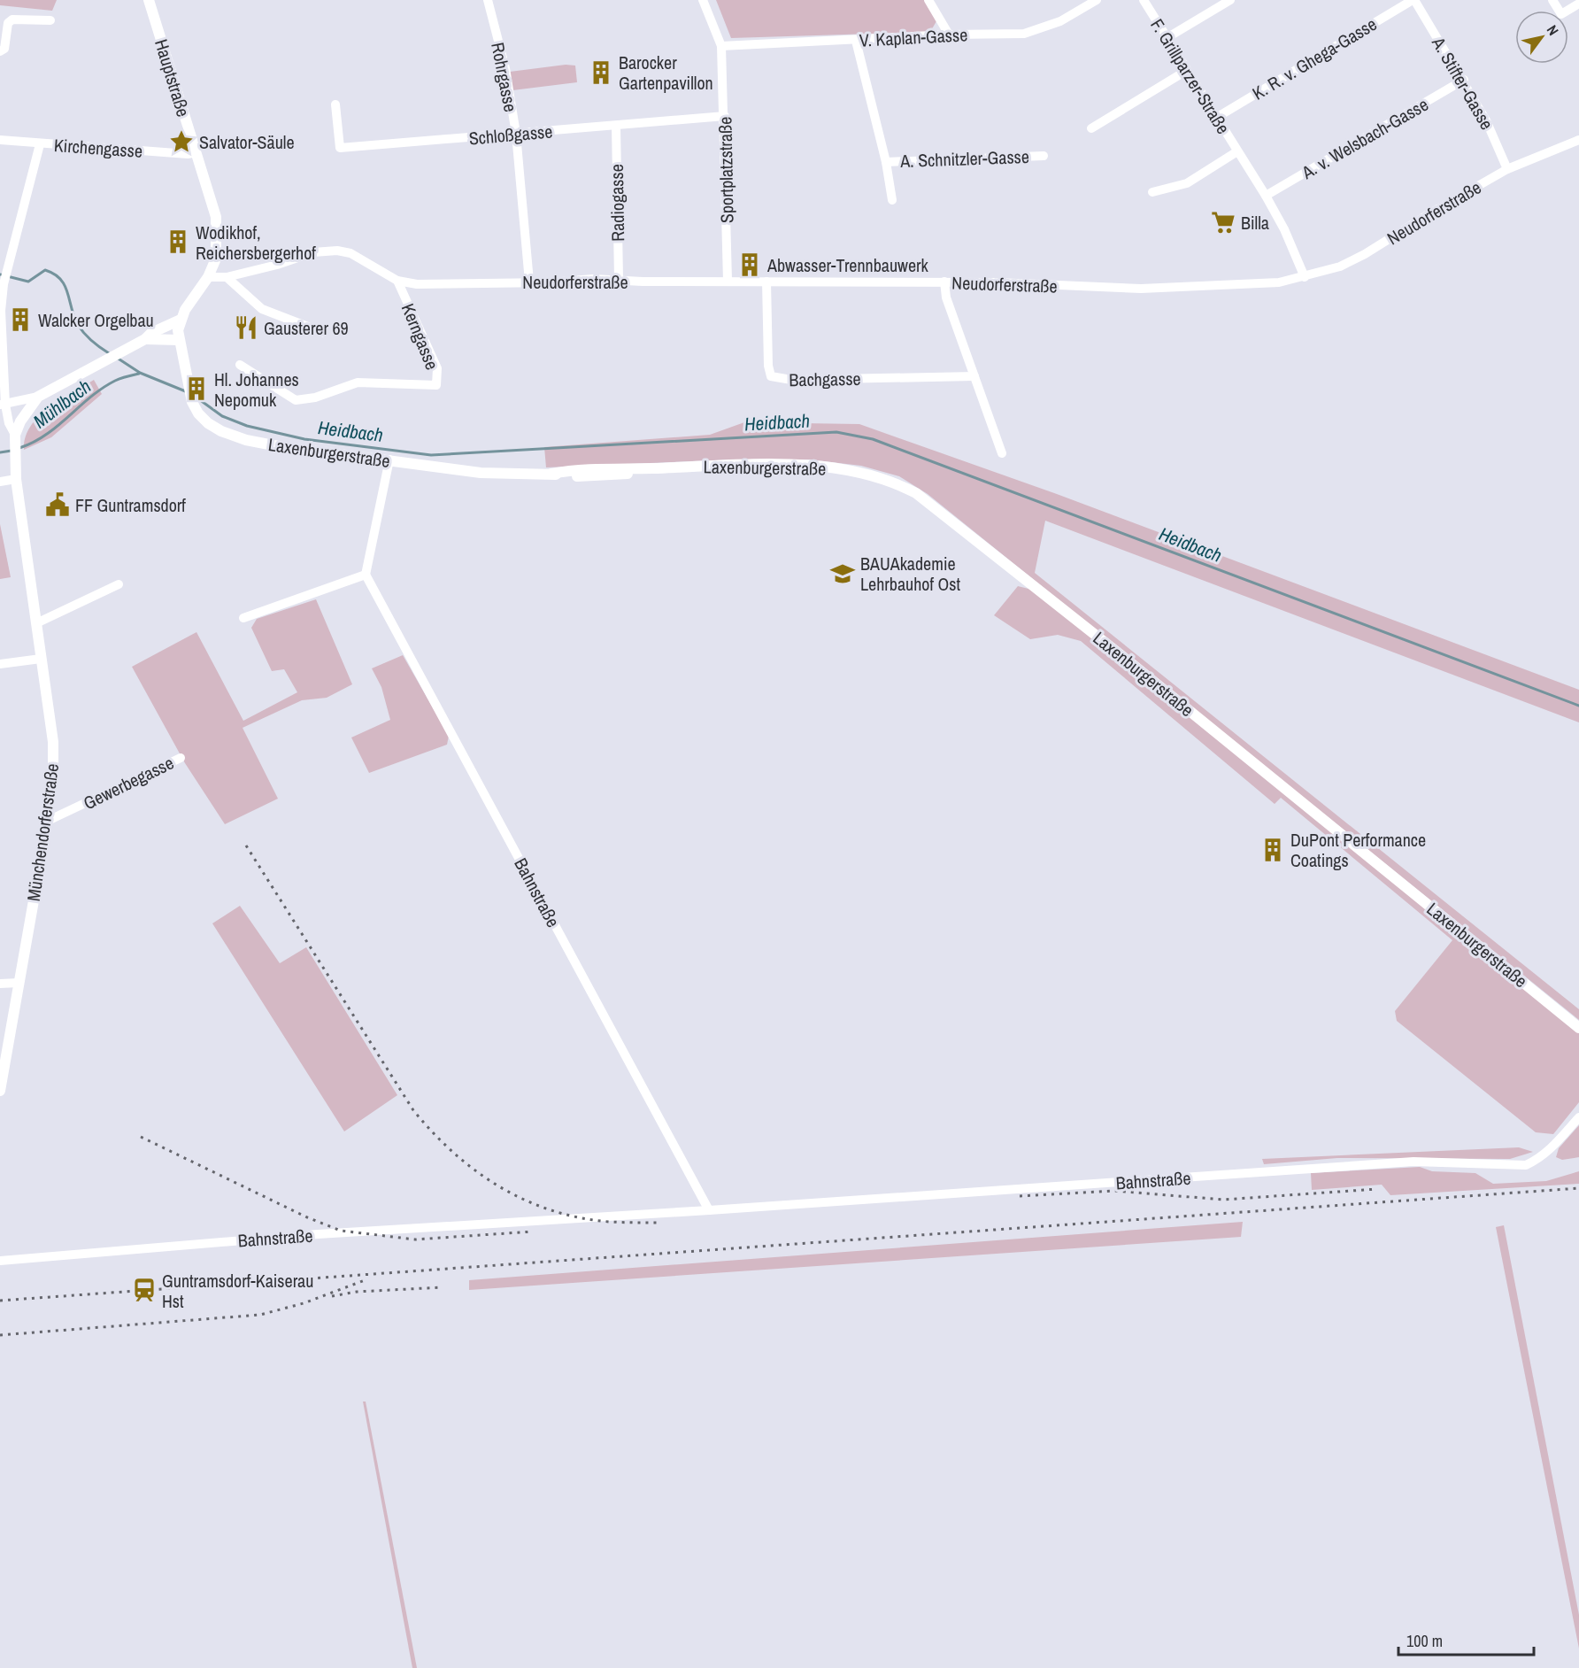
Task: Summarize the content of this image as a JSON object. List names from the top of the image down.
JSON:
{
  "streets": {
    "street": [
      "V. Kaplan-Gasse",
      "K. R. v. Ghega-Gasse",
      "F. Grillparzer-Straße",
      "Rohrgasse",
      "Hauptstraße",
      "A. Stifter-Gasse",
      "Schloßgasse",
      "A. v. Welsbach-Gasse",
      "Kirchengasse",
      "A. Schnitzler-Gasse",
      "Sportplatzstraße",
      "Radiogasse",
      "Neudorferstraße",
      "Kerngasse",
      "Bachgasse",
      "Laxenburgerstraße",
      "Gewerbegasse",
      "Münchendorferstraße",
      "Bahnstraße"
    ]
  },
  "crossings": [
    ["V. Kaplan-Gasse", "Sportplatzstraße"],
    ["K. R. v. Ghega-Gasse", "F. Grillparzer-Straße"],
    ["K. R. v. Ghega-Gasse", "A. Stifter-Gasse"],
    ["F. Grillparzer-Straße", "A. v. Welsbach-Gasse"],
    ["F. Grillparzer-Straße", "Neudorferstraße"],
    ["Rohrgasse", "Schloßgasse"],
    ["Rohrgasse", "Neudorferstraße"],
    ["Hauptstraße", "Kirchengasse"],
    ["Hauptstraße", "Kerngasse"],
    ["Hauptstraße", "Laxenburgerstraße"],
    ["A. Stifter-Gasse", "A. v. Welsbach-Gasse"],
    ["A. Stifter-Gasse", "Neudorferstraße"],
    ["Schloßgasse", "Sportplatzstraße"],
    ["Schloßgasse", "Radiogasse"],
    ["Sportplatzstraße", "Neudorferstraße"],
    ["Radiogasse", "Neudorferstraße"],
    ["Neudorferstraße", "Kerngasse"],
    ["Neudorferstraße", "Bachgasse"],
    ["Kerngasse", "Laxenburgerstraße"],
    ["Gewerbegasse", "Münchendorferstraße"]
  ],
  "water": ["Mühlbach", "Heidbach"],
  "places": {
    "building": [
      "Barocker Gartenpavillon",
      "Wodikhof, Reichersbergerhof",
      "Abwasser-Trennbauwerk",
      "Walcker Orgelbau",
      "Hl. Johannes Nepomuk",
      "DuPont Performance Coatings"
    ],
    "place": ["Salvator-Säule"],
    "supermarket": ["Billa"],
    "restaurant": ["Gausterer 69"],
    "public building": ["FF Guntramsdorf"],
    "school or university": ["BAUAkademie Lehrbauhof Ost"],
    "station": ["Guntramsdorf-Kaiserau Hst"]
  },
  "scale_bar": "100 m",
  "north": "top right"
}
